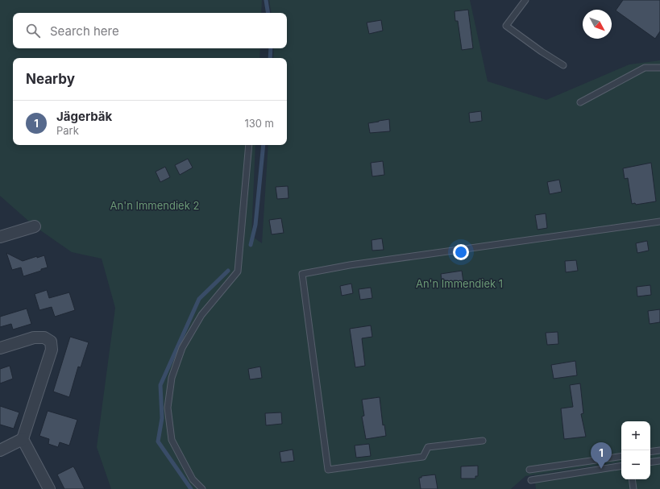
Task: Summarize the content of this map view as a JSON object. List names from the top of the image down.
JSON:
{
  "parks": ["An'n Immendiek 2", "An'n Immendiek 1"],
  "north": "bottom right",
  "page": {
    "search": "Search here",
    "heading": "Nearby",
    "list": [
      {
        "mark": "1",
        "name": "Jägerbäk",
        "note": "Park",
        "value": "130 m"
      }
    ],
    "map_buttons": ["+", "−"],
    "pins": "1"
  }
}
